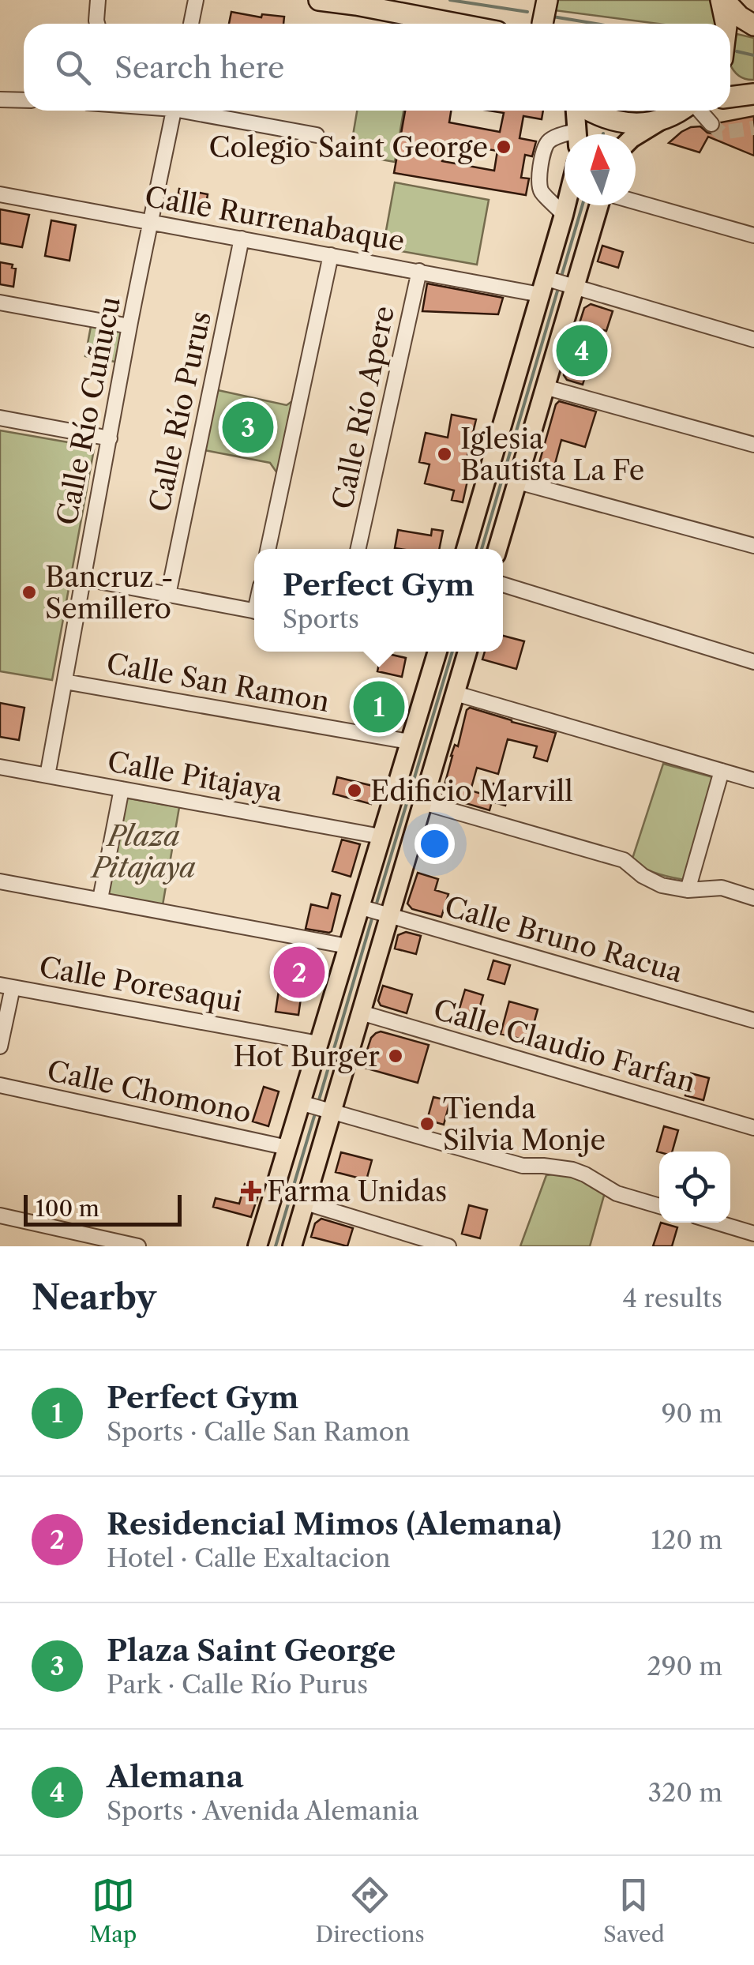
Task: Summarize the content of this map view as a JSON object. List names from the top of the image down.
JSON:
{
  "streets": {
    "street": [
      "Calle Rurrenabaque",
      "Calle Río Apere",
      "Calle Río Cuñucu",
      "Calle Río Purus",
      "Calle San Ramon",
      "Calle Pitajaya",
      "Calle Bruno Racua",
      "Calle Poresaqui",
      "Calle Claudio Farfan",
      "Calle Chomono"
    ]
  },
  "crossings": [
    ["Calle Rurrenabaque", "Calle Río Apere"],
    ["Calle Rurrenabaque", "Calle Río Cuñucu"],
    ["Calle Rurrenabaque", "Calle Río Purus"],
    ["Calle Río Cuñucu", "Calle San Ramon"],
    ["Calle Río Cuñucu", "Calle Pitajaya"]
  ],
  "parks": ["Plaza Pitajaya"],
  "places": {
    "other": [
      "Colegio Saint George",
      "Iglesia Bautista La Fe",
      "Bancruz - Semillero",
      "Edificio Marvill",
      "Hot Burger",
      "Tienda Silvia Monje"
    ],
    "health": ["Farma Unidas"]
  },
  "scale_bar": "100 m",
  "north": "top",
  "page": {
    "search": "Search here",
    "pins": [
      "4",
      "3",
      "1",
      "2"
    ],
    "popup": ["Perfect Gym", "Sports"],
    "scale": "100 m",
    "heading": ["Nearby", "4 results"],
    "list": [
      {
        "mark": "1",
        "name": "Perfect Gym",
        "note": "Sports · Calle San Ramon",
        "value": "90 m"
      },
      {
        "mark": "2",
        "name": "Residencial Mimos (Alemana)",
        "note": "Hotel · Calle Exaltacion",
        "value": "120 m"
      },
      {
        "mark": "3",
        "name": "Plaza Saint George",
        "note": "Park · Calle Río Purus",
        "value": "290 m"
      },
      {
        "mark": "4",
        "name": "Alemana",
        "note": "Sports · Avenida Alemania",
        "value": "320 m"
      }
    ],
    "nav": ["Map", "Directions", "Saved"]
  }
}
